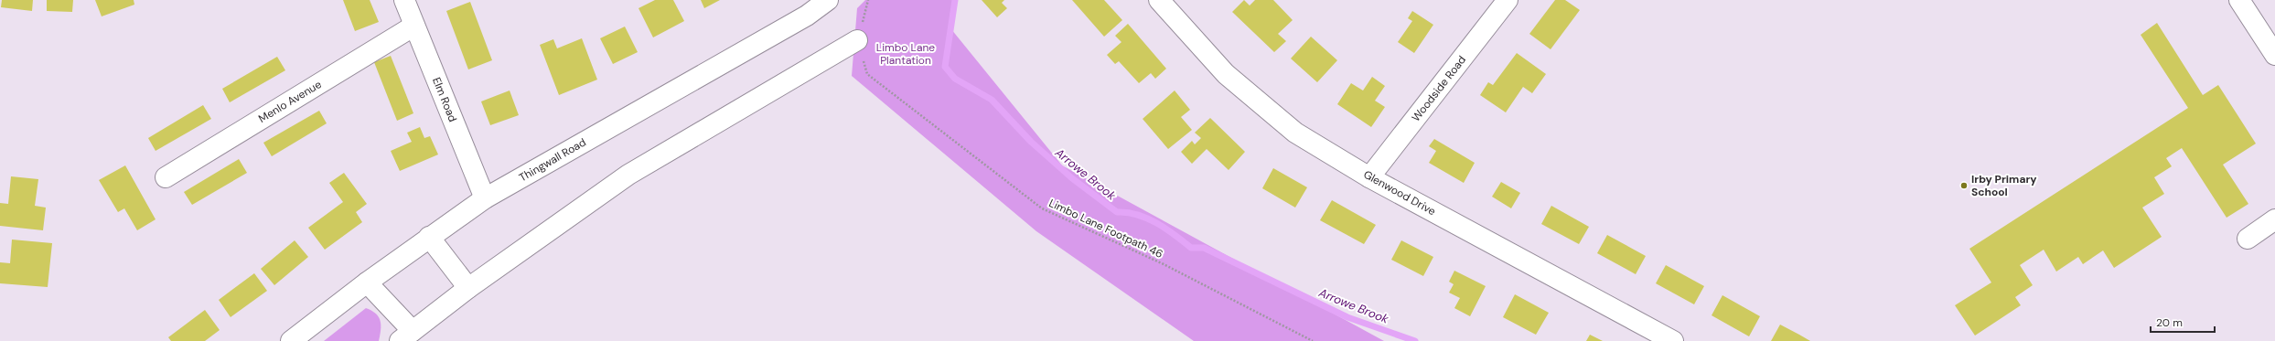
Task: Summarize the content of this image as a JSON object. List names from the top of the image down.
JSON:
{
  "streets": {
    "street": [
      "Woodside Road",
      "Elm Road",
      "Menlo Avenue",
      "Thingwall Road",
      "Glenwood Drive"
    ],
    "path": ["Limbo Lane Footpath 46"]
  },
  "crossings": [
    ["Woodside Road", "Glenwood Drive"],
    ["Elm Road", "Menlo Avenue"],
    ["Elm Road", "Thingwall Road"]
  ],
  "water": ["Arrowe Brook"],
  "parks": ["Limbo Lane Plantation"],
  "places": ["Irby Primary School"],
  "scale_bar": "20 m"
}
